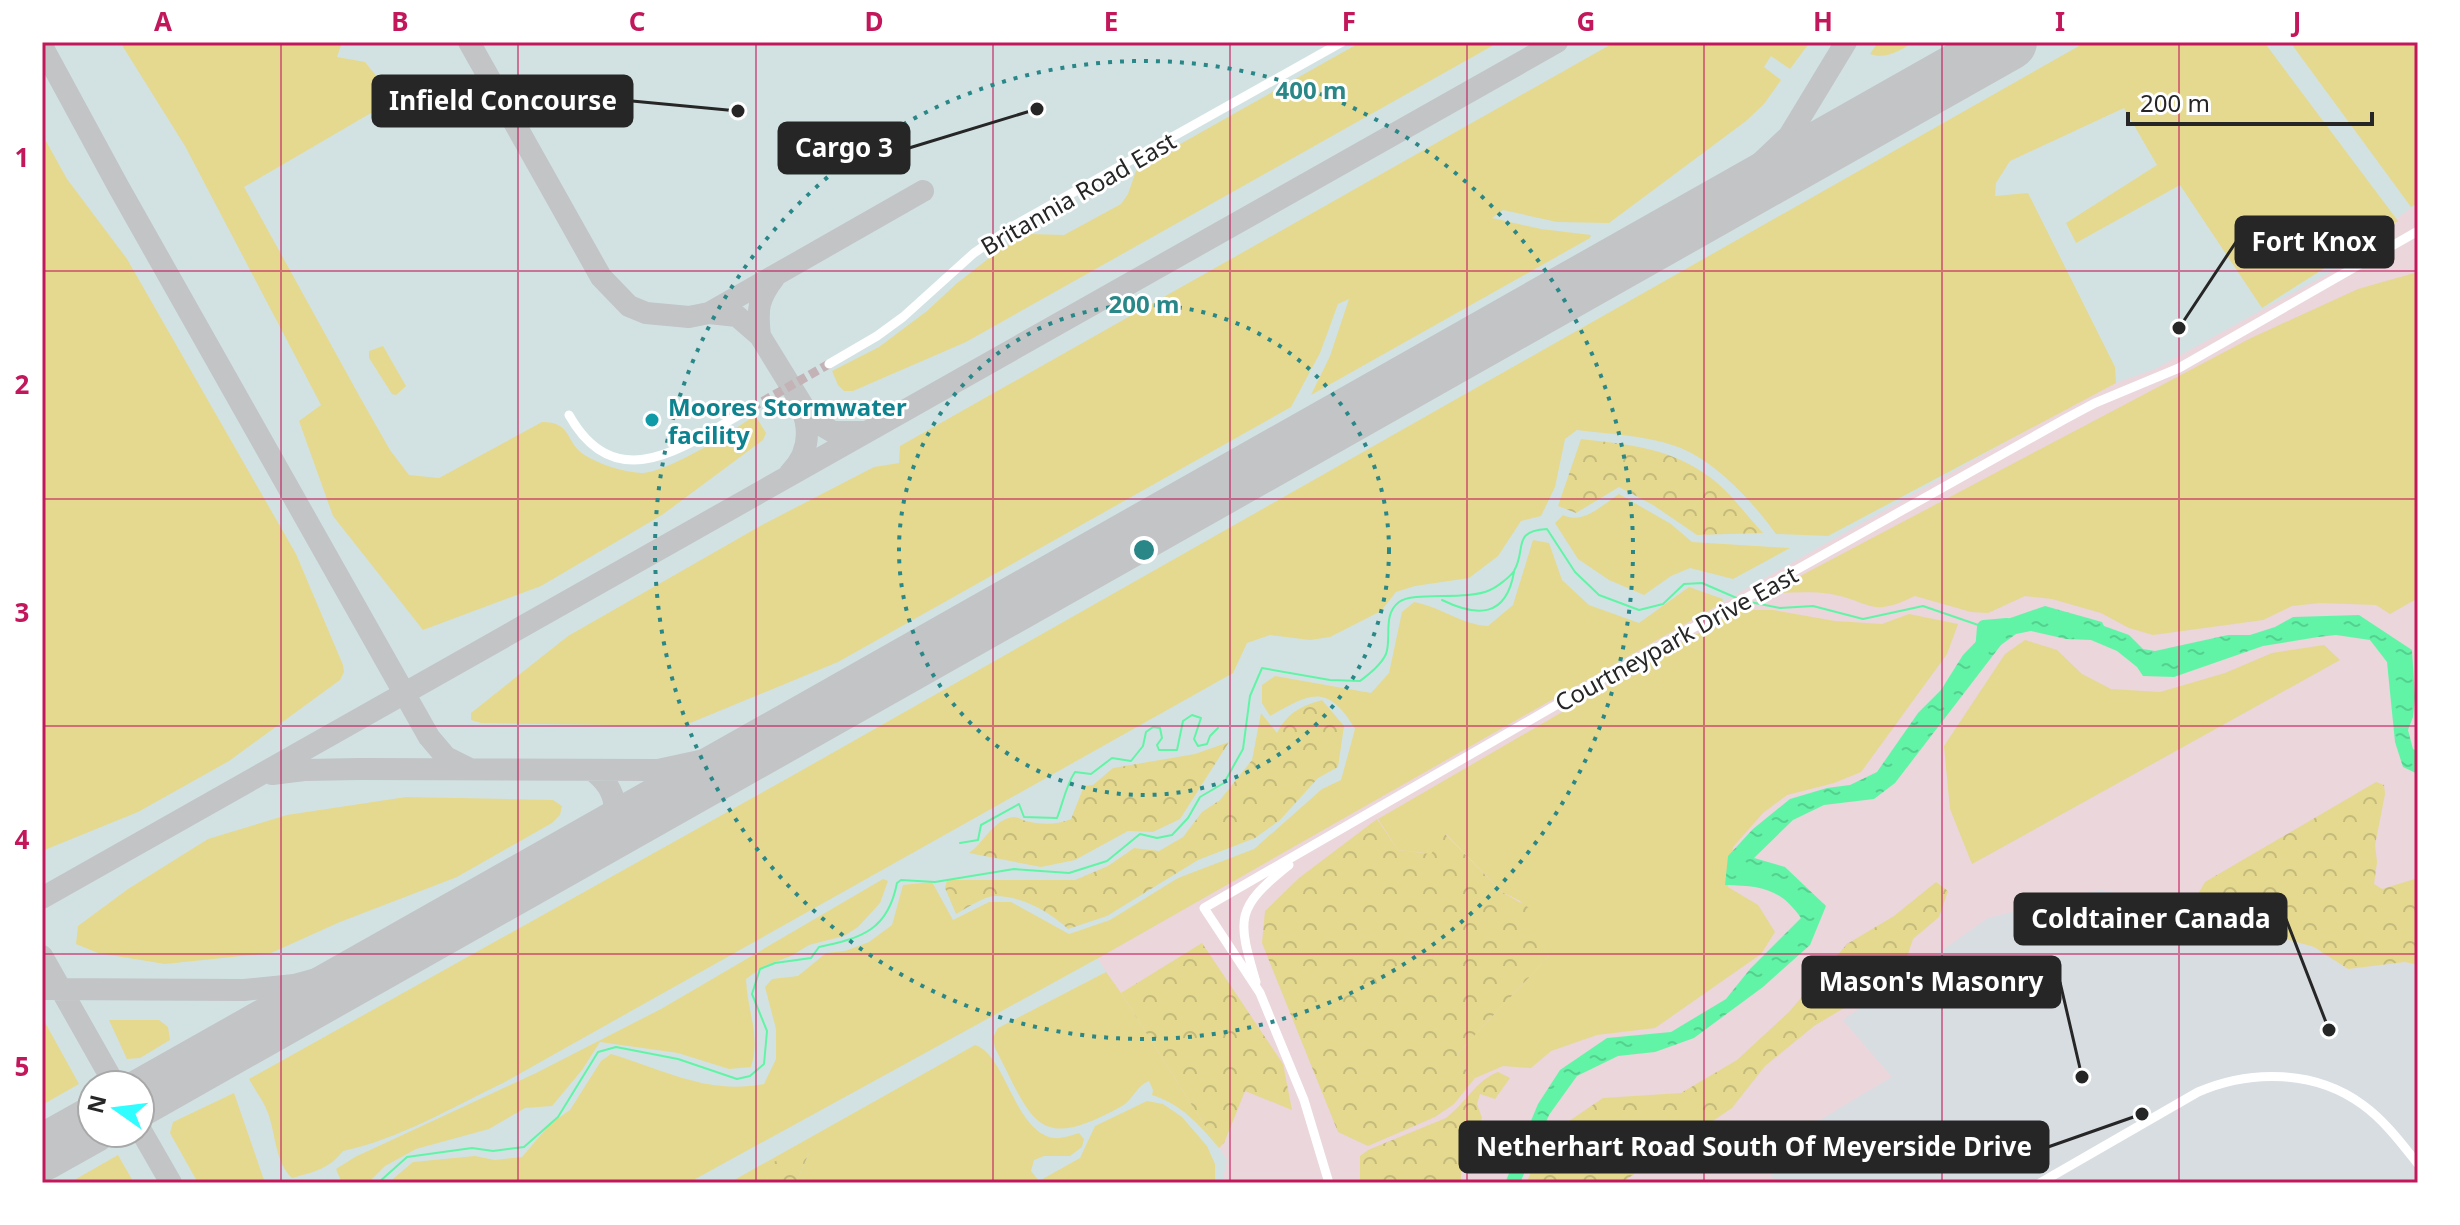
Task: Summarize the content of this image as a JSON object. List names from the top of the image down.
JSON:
{
  "streets": {
    "street": ["Britannia Road East", "Courtneypark Drive East"]
  },
  "places": [
    "Cargo 3",
    "Infield Concourse",
    "Fort Knox",
    "Moores Stormwater facility",
    "Coldtainer Canada",
    "Mason's Masonry",
    "Netherhart Road South Of Meyerside Drive"
  ],
  "scale_bar": "200 m",
  "north": "left",
  "grid": {
    "columns": [
      "A",
      "B",
      "C",
      "D",
      "E",
      "F",
      "G",
      "H",
      "I",
      "J"
    ],
    "rows": [
      "1",
      "2",
      "3",
      "4",
      "5"
    ]
  },
  "rings": ["400 m", "200 m"]
}
